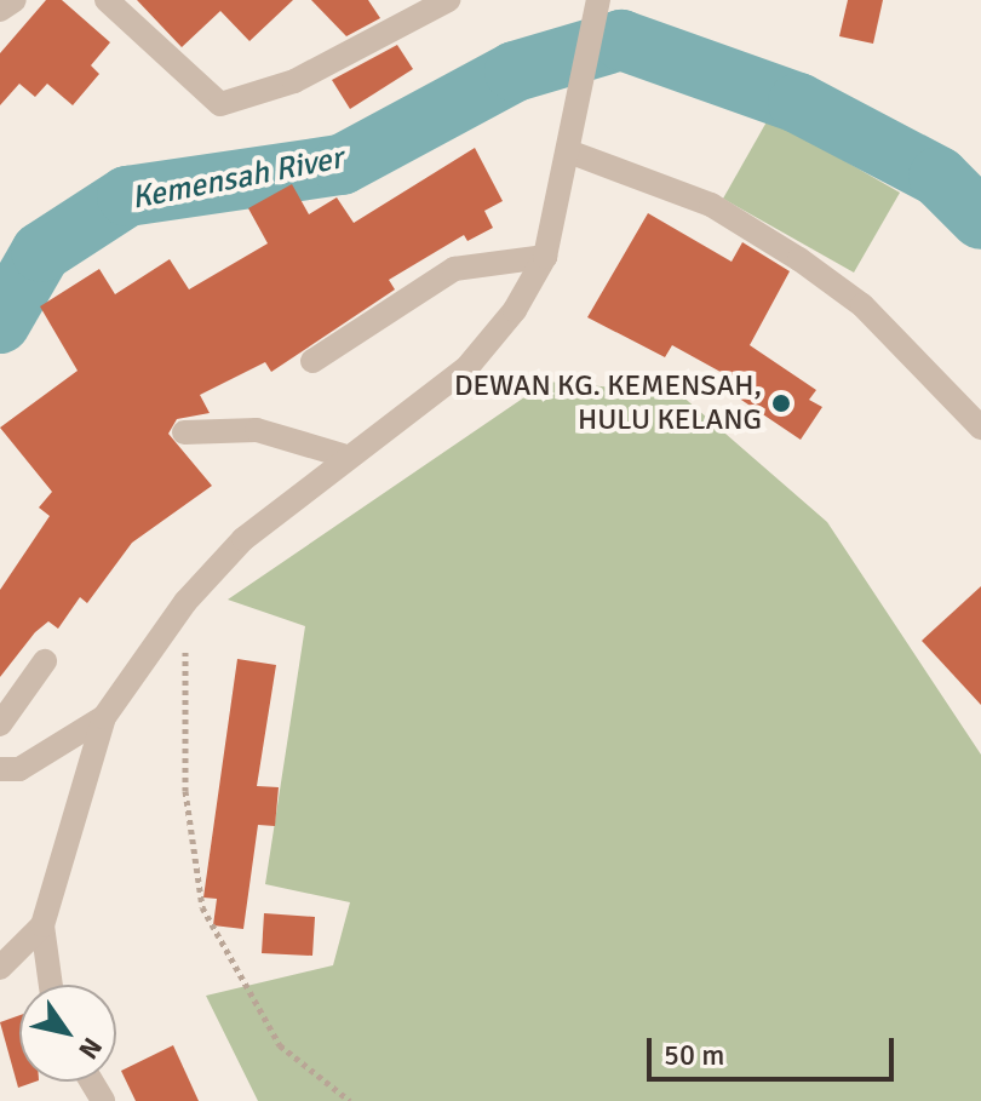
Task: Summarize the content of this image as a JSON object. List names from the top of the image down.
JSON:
{
  "water": ["Kemensah River"],
  "places": ["DEWAN KG. KEMENSAH, HULU KELANG"],
  "scale_bar": "50 m",
  "north": "bottom right"
}
